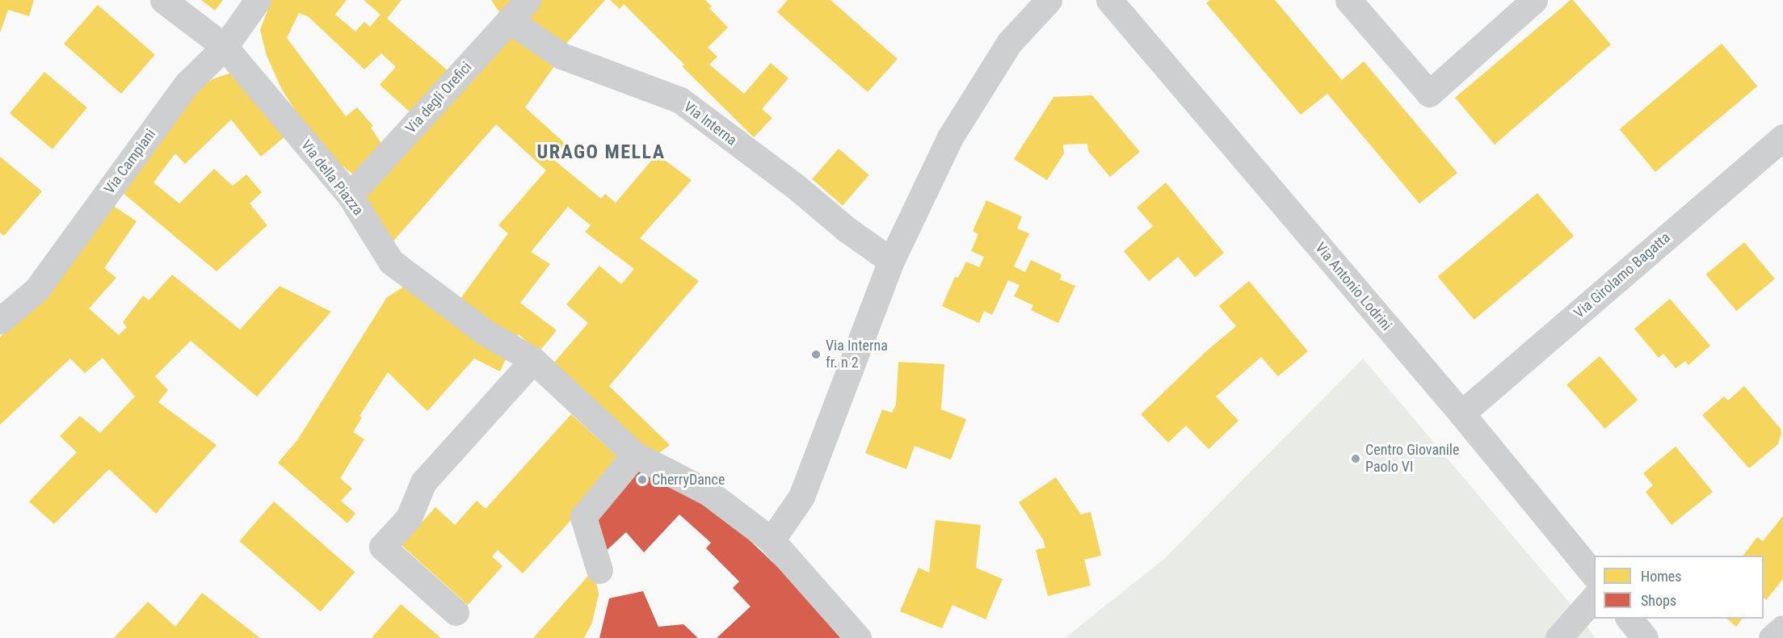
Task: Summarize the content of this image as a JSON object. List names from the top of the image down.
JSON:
{
  "streets": {
    "street": [
      "Via degli Orefici",
      "Via Interna",
      "Via Campiani",
      "Via della Piazza",
      "Via Girolamo Bagatta",
      "Via Antonio Lodrini"
    ]
  },
  "crossings": [
    ["Via degli Orefici", "Via Interna"],
    ["Via degli Orefici", "Via della Piazza"],
    ["Via Campiani", "Via della Piazza"],
    ["Via Girolamo Bagatta", "Via Antonio Lodrini"]
  ],
  "districts": ["URAGO MELLA"],
  "places": ["Via Interna fr. n 2", "Centro Giovanile Paolo VI", "CherryDance"],
  "legend": ["Homes", "Shops"]
}
